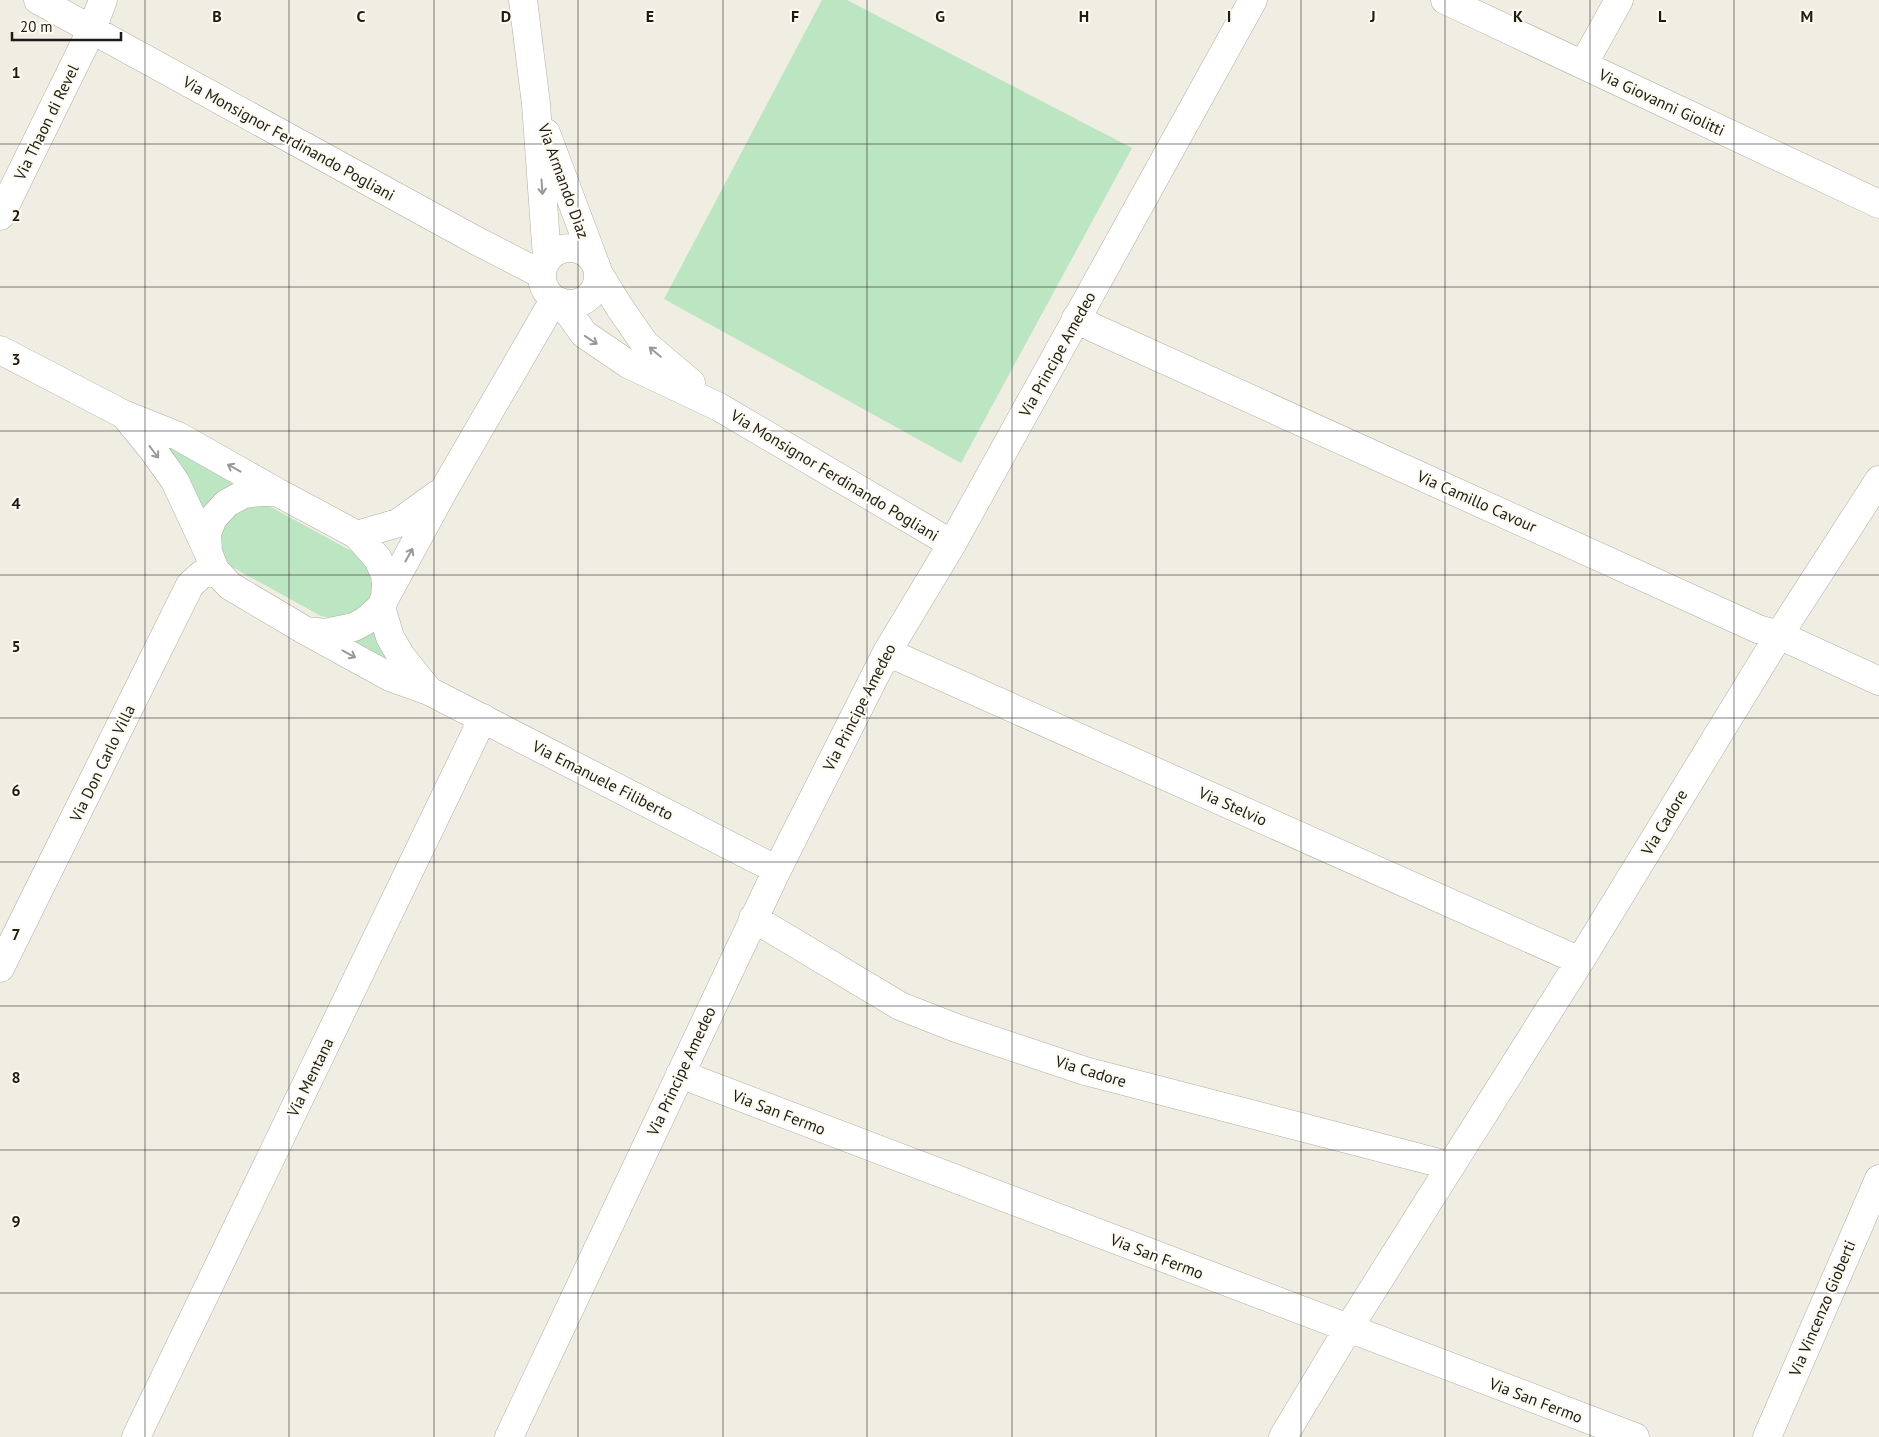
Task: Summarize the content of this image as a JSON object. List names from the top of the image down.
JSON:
{
  "streets": {
    "street": [
      "Via Giovanni Giolitti",
      "Via Thaon di Revel",
      "Via Monsignor Ferdinando Pogliani",
      "Via Armando Diaz",
      "Via Principe Amedeo",
      "Via Camillo Cavour",
      "Via Don Carlo Villa",
      "Via Emanuele Filiberto",
      "Via Stelvio",
      "Via Cadore",
      "Via Mentana",
      "Via San Fermo",
      "Via Vincenzo Gioberti"
    ]
  },
  "crossings": [
    ["Via Thaon di Revel", "Via Monsignor Ferdinando Pogliani"],
    ["Via Monsignor Ferdinando Pogliani", "Via Armando Diaz"],
    ["Via Monsignor Ferdinando Pogliani", "Via Principe Amedeo"],
    ["Via Principe Amedeo", "Via Camillo Cavour"],
    ["Via Principe Amedeo", "Via Emanuele Filiberto"],
    ["Via Principe Amedeo", "Via Stelvio"],
    ["Via Principe Amedeo", "Via Cadore"],
    ["Via Principe Amedeo", "Via San Fermo"],
    ["Via Camillo Cavour", "Via Cadore"],
    ["Via Don Carlo Villa", "Via Emanuele Filiberto"],
    ["Via Emanuele Filiberto", "Via Mentana"],
    ["Via Stelvio", "Via Cadore"],
    ["Via Cadore", "Via San Fermo"]
  ],
  "scale_bar": "20 m",
  "grid": {
    "columns": [
      "B",
      "C",
      "D",
      "E",
      "F",
      "G",
      "H",
      "I",
      "J",
      "K",
      "L",
      "M"
    ],
    "rows": [
      "1",
      "2",
      "3",
      "4",
      "5",
      "6",
      "7",
      "8",
      "9"
    ]
  }
}
